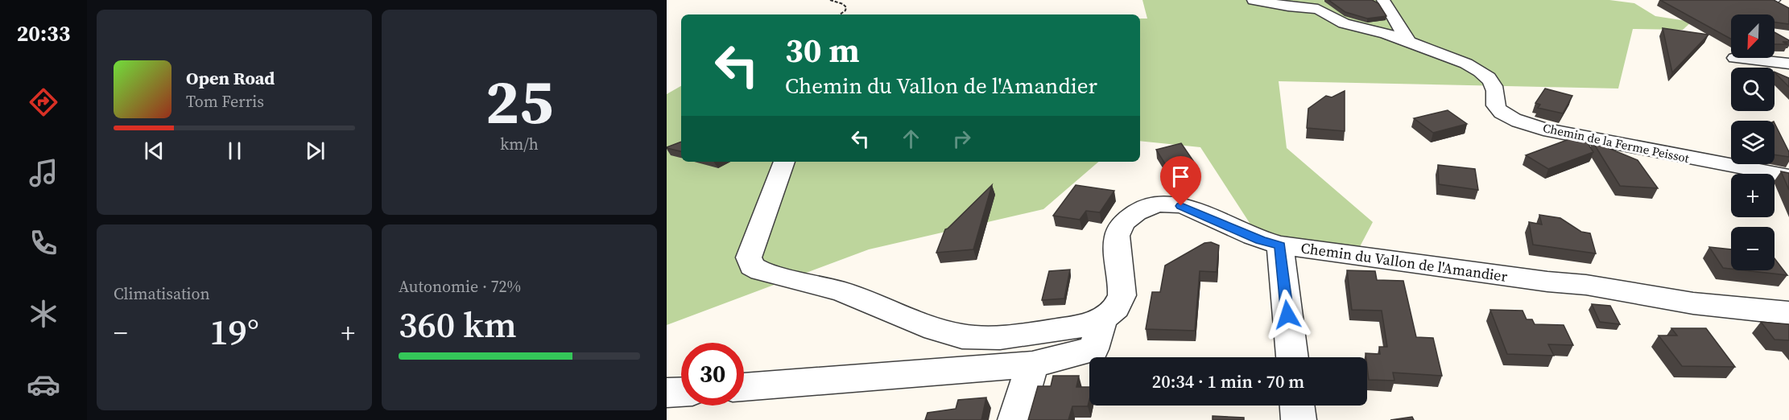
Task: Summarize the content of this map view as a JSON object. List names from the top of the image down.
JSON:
{
  "streets": {
    "street": ["Chemin de la Ferme Peissot", "Chemin du Vallon de l'Amandier"]
  },
  "north": "bottom left",
  "page": {
    "tabs": "20:33",
    "tile": [
      ["25", "km/h"],
      "Climatisation",
      ["Autonomie · 72%", "360 km"]
    ],
    "map_buttons": ["+", "−"],
    "turn": ["30 m", "Chemin du Vallon de l'Amandier"],
    "song": ["Open Road", "Tom Ferris"],
    "heat": ["−", "19°", "+"],
    "limit": "30",
    "trip": "20:34 · 1 min · 70 m"
  }
}
